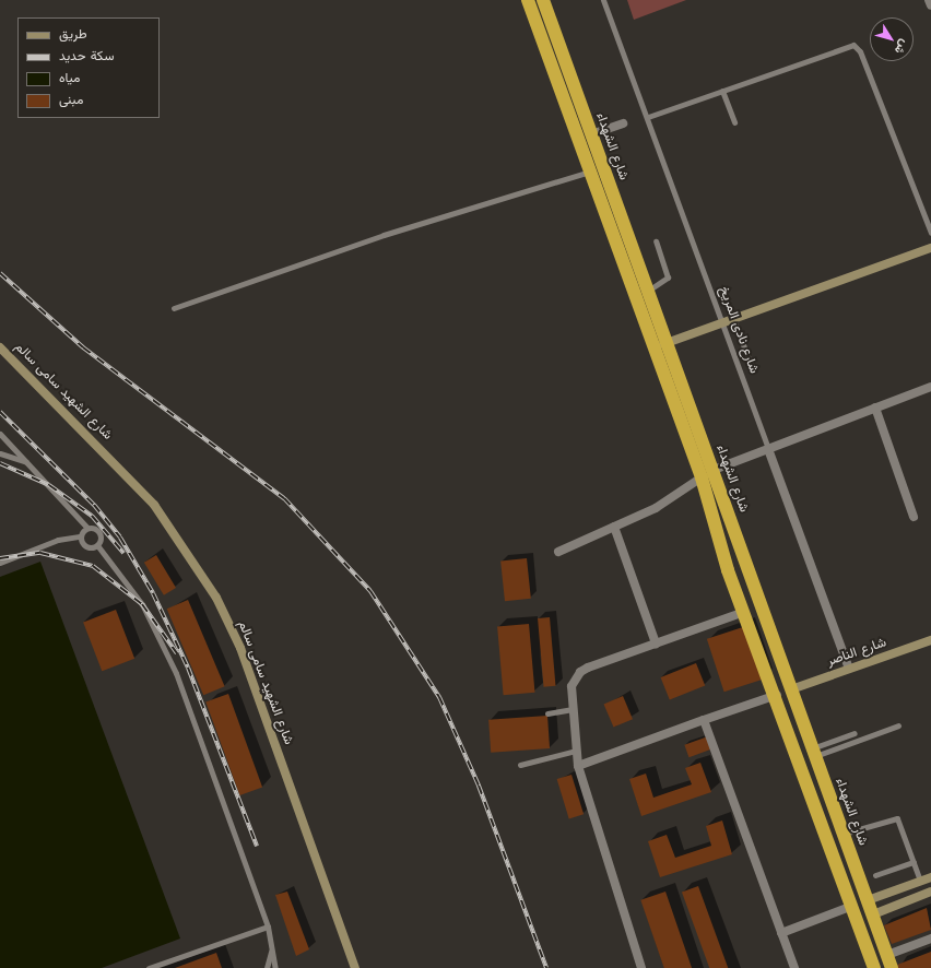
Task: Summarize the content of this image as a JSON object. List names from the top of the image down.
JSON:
{
  "streets": {
    "highway": ["شارع الشهداء"],
    "main road": ["شارع الشهيد سامى سالم", "شارع الناصر"],
    "street": ["شارع نادى المريخ"]
  },
  "crossings": [
    ["شارع الشهداء", "شارع الناصر"],
    ["شارع نادى المريخ", "شارع الناصر"]
  ],
  "legend": [
    "طريق",
    "سكة حديد",
    "مياه",
    "مبنى"
  ],
  "north": "bottom right"
}
